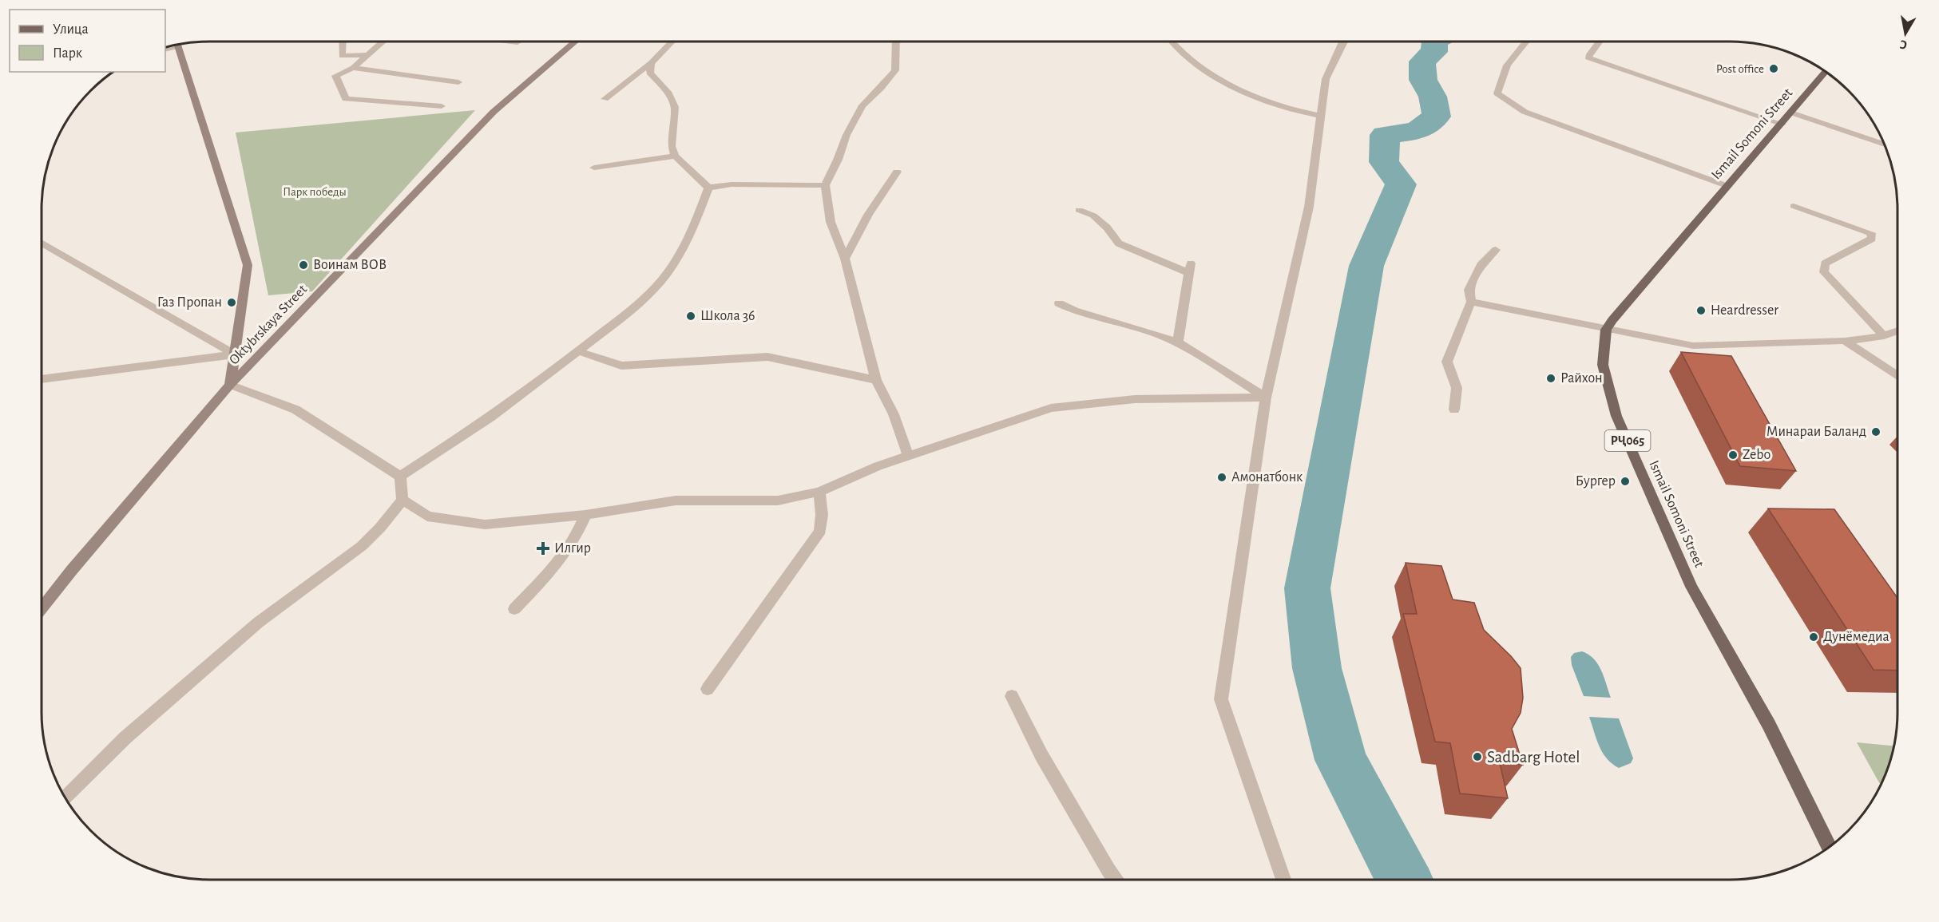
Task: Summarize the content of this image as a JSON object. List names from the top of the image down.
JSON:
{
  "streets": {
    "main road": ["Ismail Somoni Street", "Oktybrskaya Street", "РҶ065"]
  },
  "parks": ["Парк победы"],
  "places": {
    "other": [
      "Post office",
      "Воинам ВОВ",
      "Газ Пропан",
      "Heardresser",
      "Школа 36",
      "Райхон",
      "Минараи Баланд",
      "Zebo",
      "Амонатбонк",
      "Бургер",
      "Дунёмедиа",
      "Sadbarg Hotel"
    ],
    "health": ["Илгир"]
  },
  "legend": ["Улица", "Парк"],
  "north": "bottom"
}
